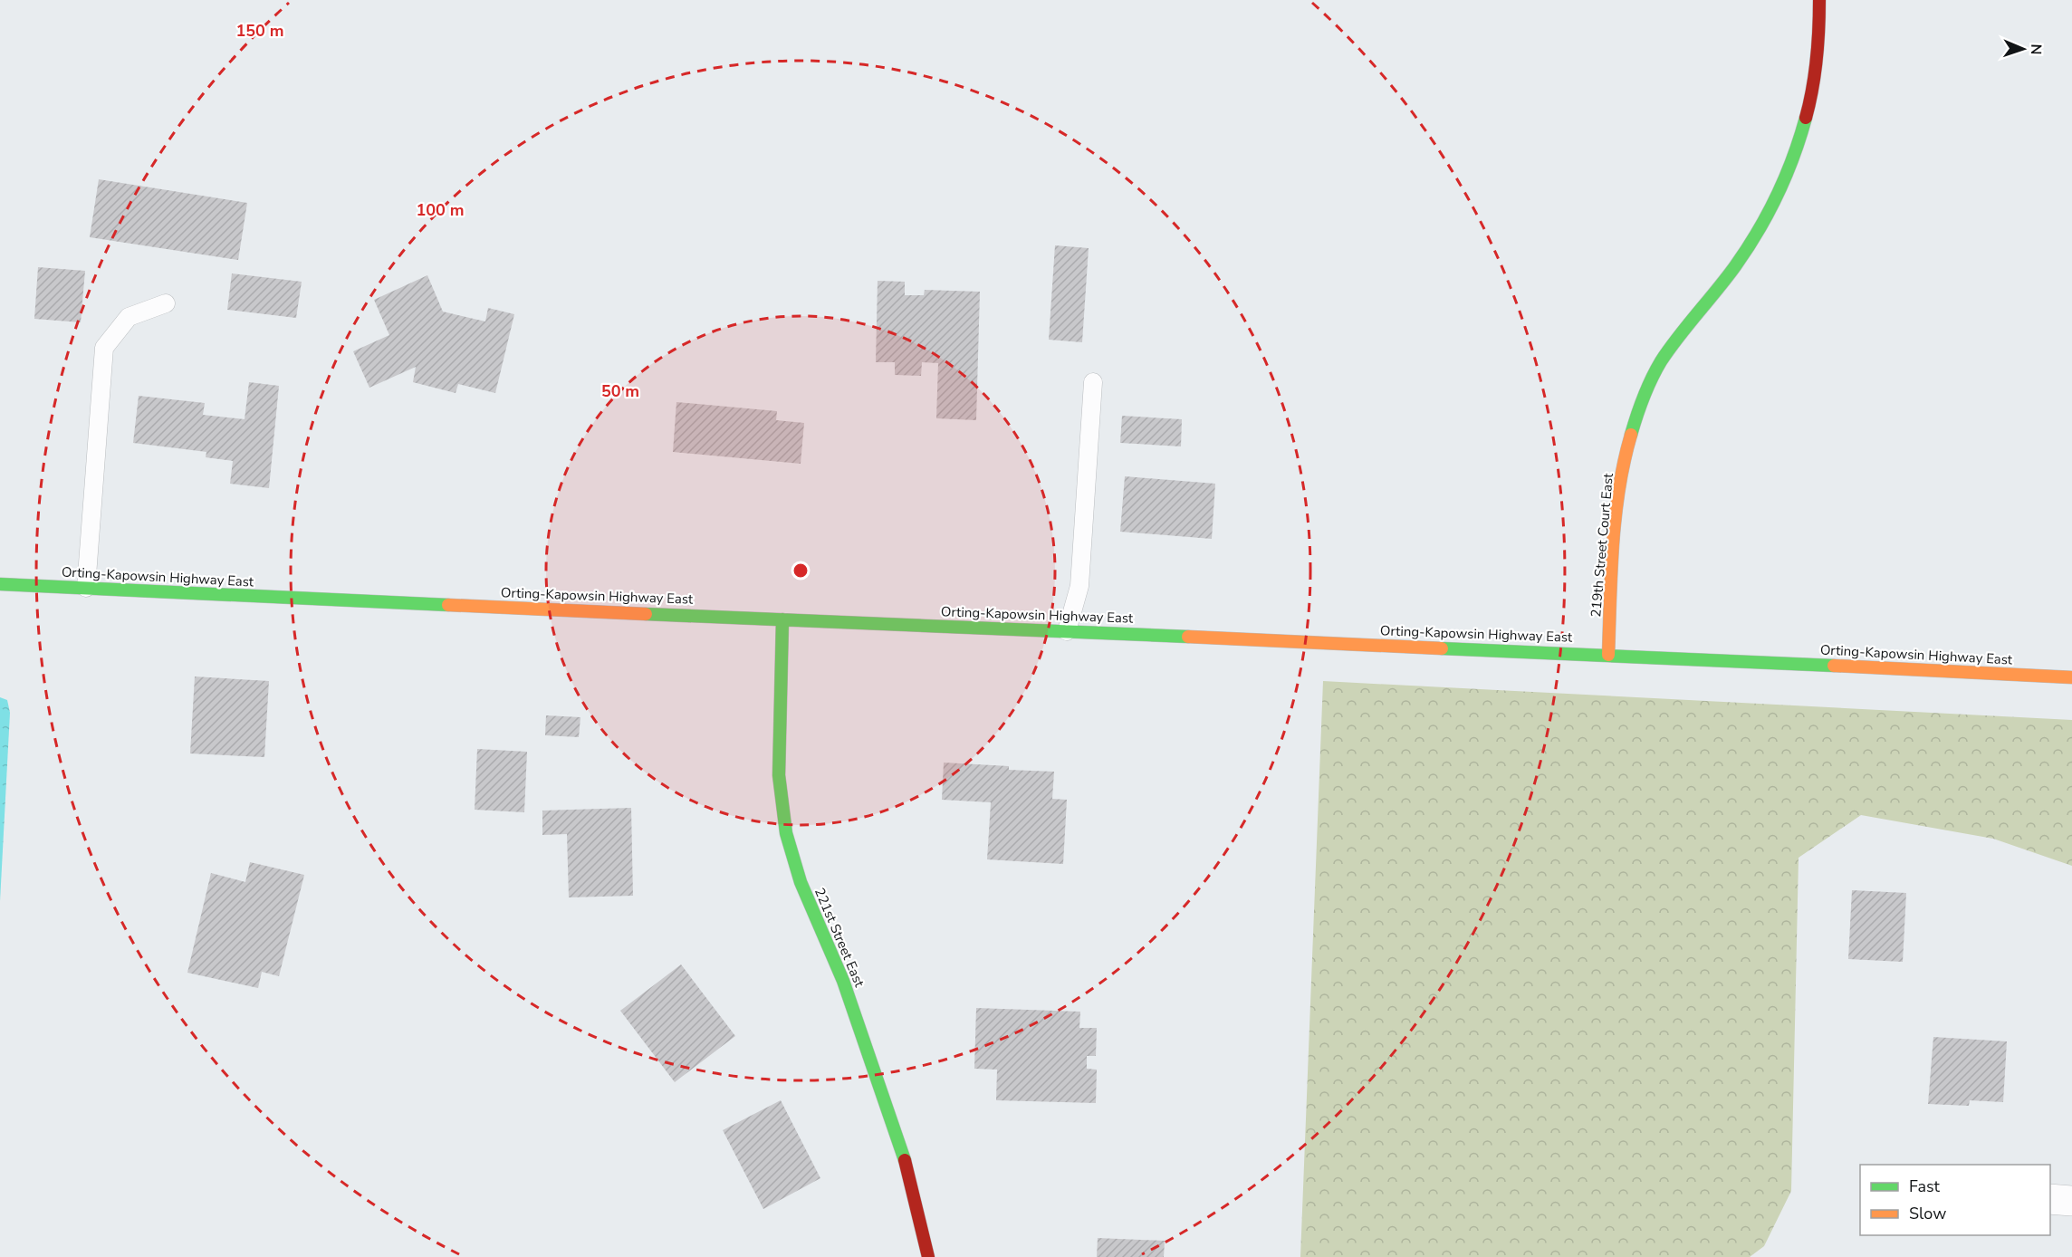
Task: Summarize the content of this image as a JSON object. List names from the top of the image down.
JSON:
{
  "streets": {
    "main road": ["219th Street Court East", "Orting-Kapowsin Highway East", "221st Street East"]
  },
  "crossings": [
    ["219th Street Court East", "Orting-Kapowsin Highway East"],
    ["Orting-Kapowsin Highway East", "221st Street East"]
  ],
  "legend": ["Fast", "Slow"],
  "north": "right",
  "rings": ["150 m", "100 m", "50 m"]
}
